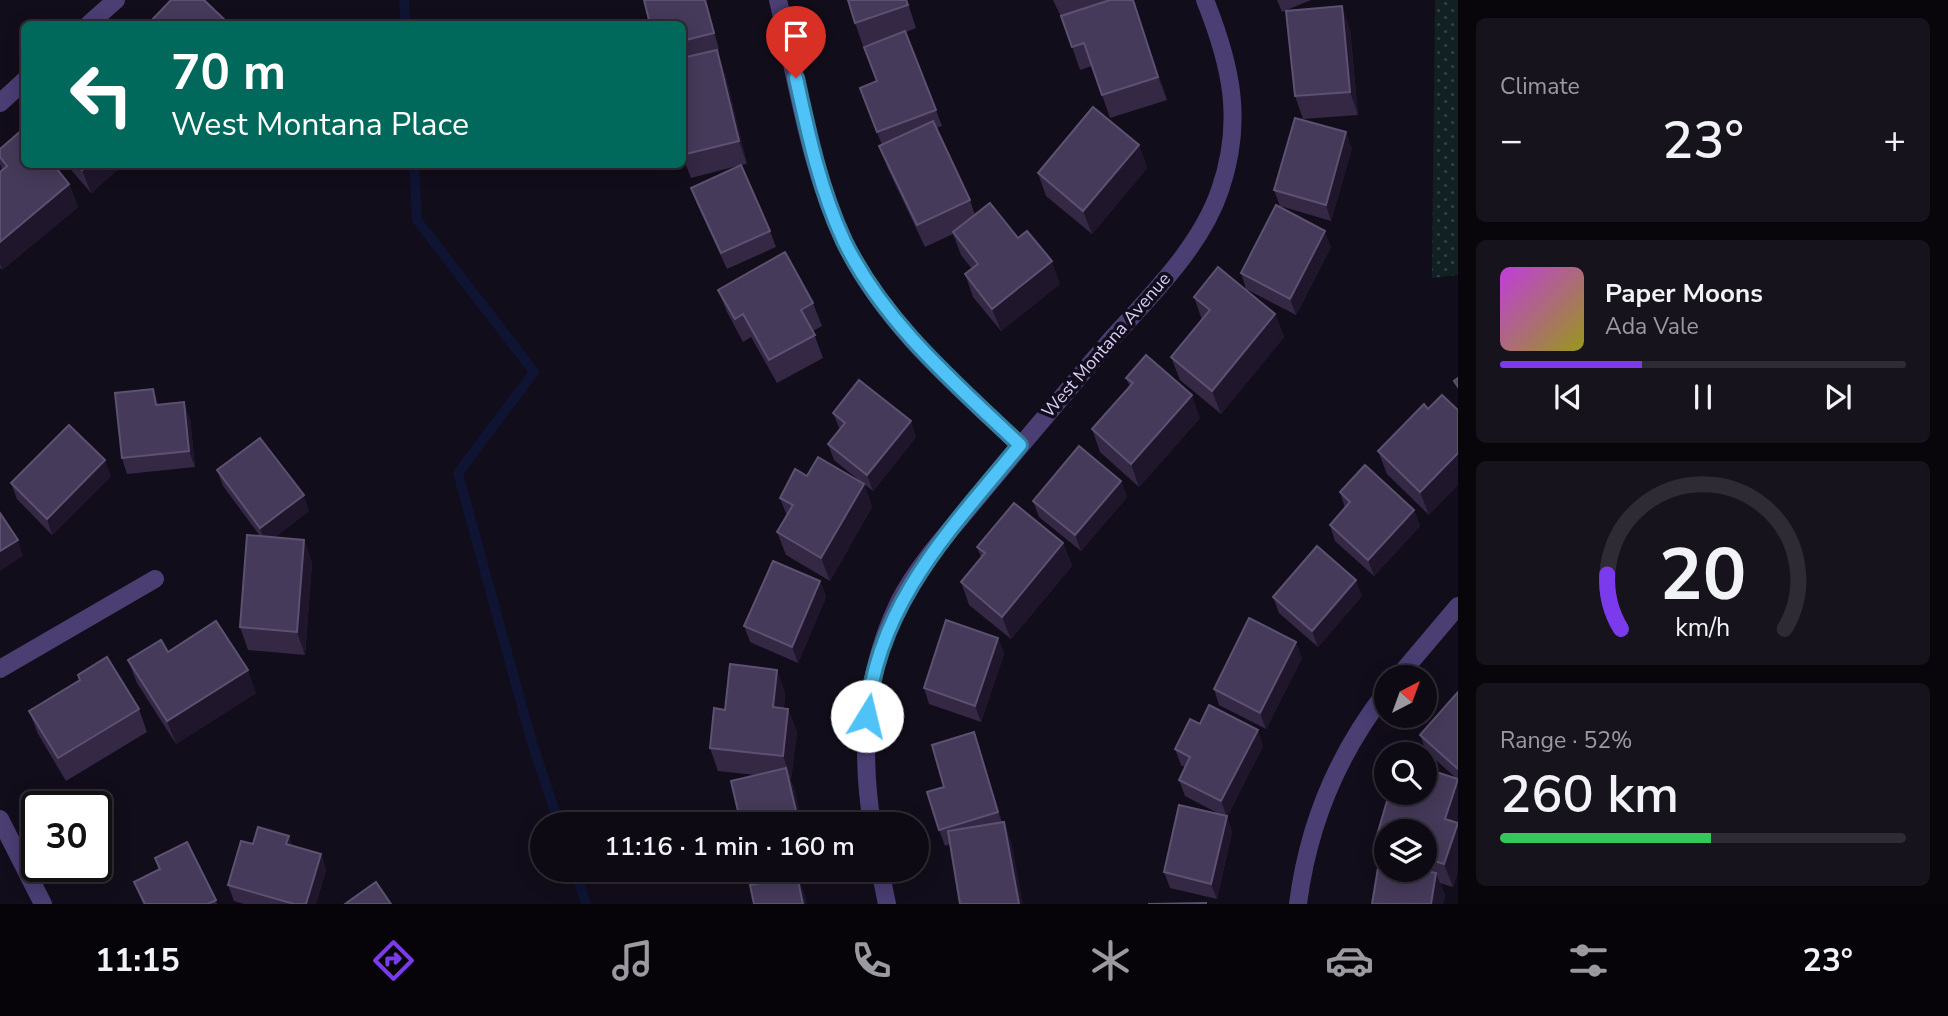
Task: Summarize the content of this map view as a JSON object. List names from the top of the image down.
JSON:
{
  "streets": {
    "street": ["West Montana Avenue"]
  },
  "north": "top right",
  "page": {
    "tile": [
      "Climate",
      ["Range · 52%", "260 km"]
    ],
    "turn": ["70 m", "West Montana Place"],
    "heat": ["−", "23°", "+"],
    "song": ["Paper Moons", "Ada Vale"],
    "limit": "30",
    "trip": "11:16 · 1 min · 160 m",
    "tabs": ["11:15", "23°"],
    "gauge": ["20", "km/h"]
  }
}
